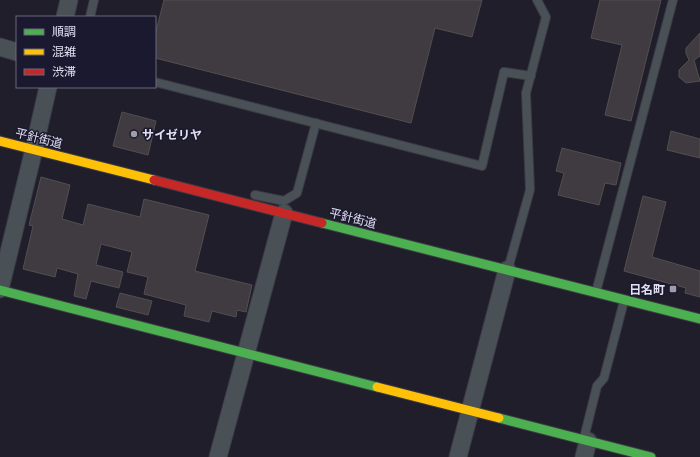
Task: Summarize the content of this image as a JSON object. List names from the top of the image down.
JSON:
{
  "streets": {
    "main road": ["平針街道"]
  },
  "places": {
    "other": ["サイゼリヤ"],
    "transit": ["日名町"]
  },
  "legend": ["順調", "混雑", "渋滞"]
}
